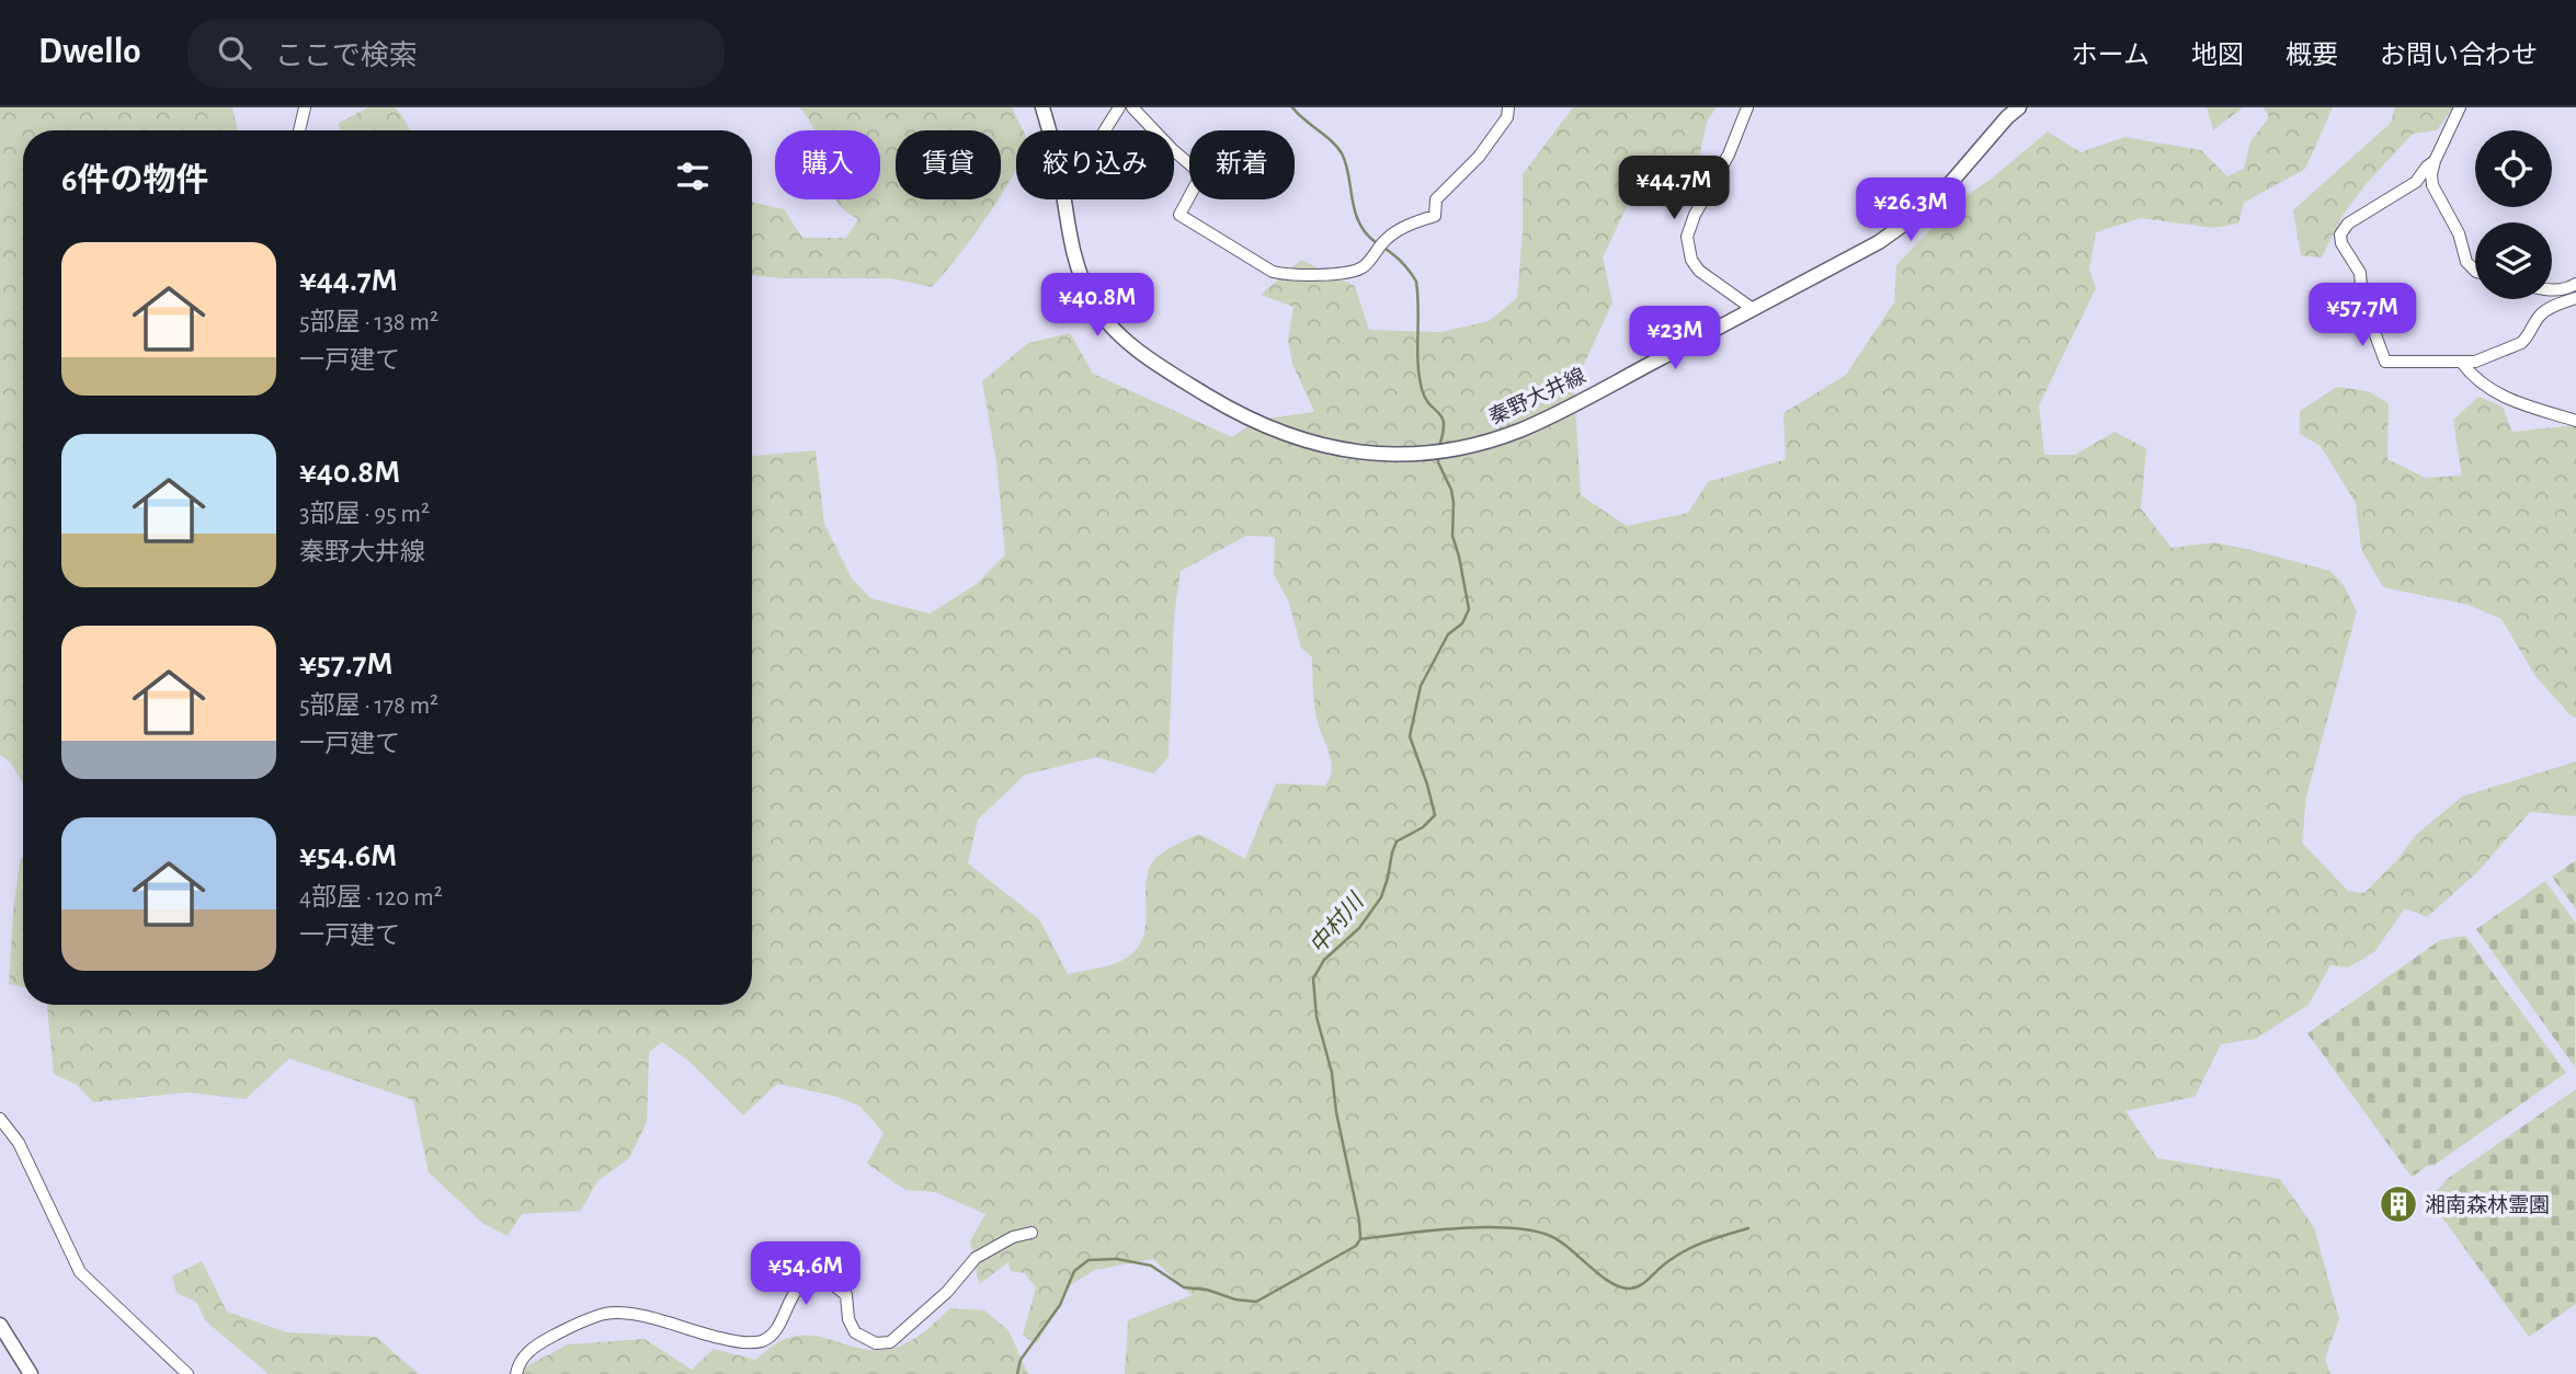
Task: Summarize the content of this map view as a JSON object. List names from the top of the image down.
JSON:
{
  "streets": {
    "main road": ["秦野大井線"]
  },
  "water": ["中村川"],
  "places": {
    "building": ["湘南森林霊園"]
  },
  "page": {
    "header": "Dwello",
    "search": "ここで検索",
    "nav": [
      "ホーム",
      "地図",
      "概要",
      "お問い合わせ"
    ],
    "chip": [
      "購入",
      "賃貸",
      "絞り込み",
      "新着"
    ],
    "heading": "6件の物件",
    "price": [
      "¥44.7M",
      "¥26.3M",
      "¥40.8M",
      "¥57.7M",
      "¥23M",
      "¥54.6M"
    ],
    "list": [
      {
        "name": "¥44.7M",
        "note": "5部屋 · 138 m² · 一戸建て"
      },
      {
        "name": "¥40.8M",
        "note": "3部屋 · 95 m² · 秦野大井線"
      },
      {
        "name": "¥57.7M",
        "note": "5部屋 · 178 m² · 一戸建て"
      },
      {
        "name": "¥54.6M",
        "note": "4部屋 · 120 m² · 一戸建て"
      }
    ]
  }
}
